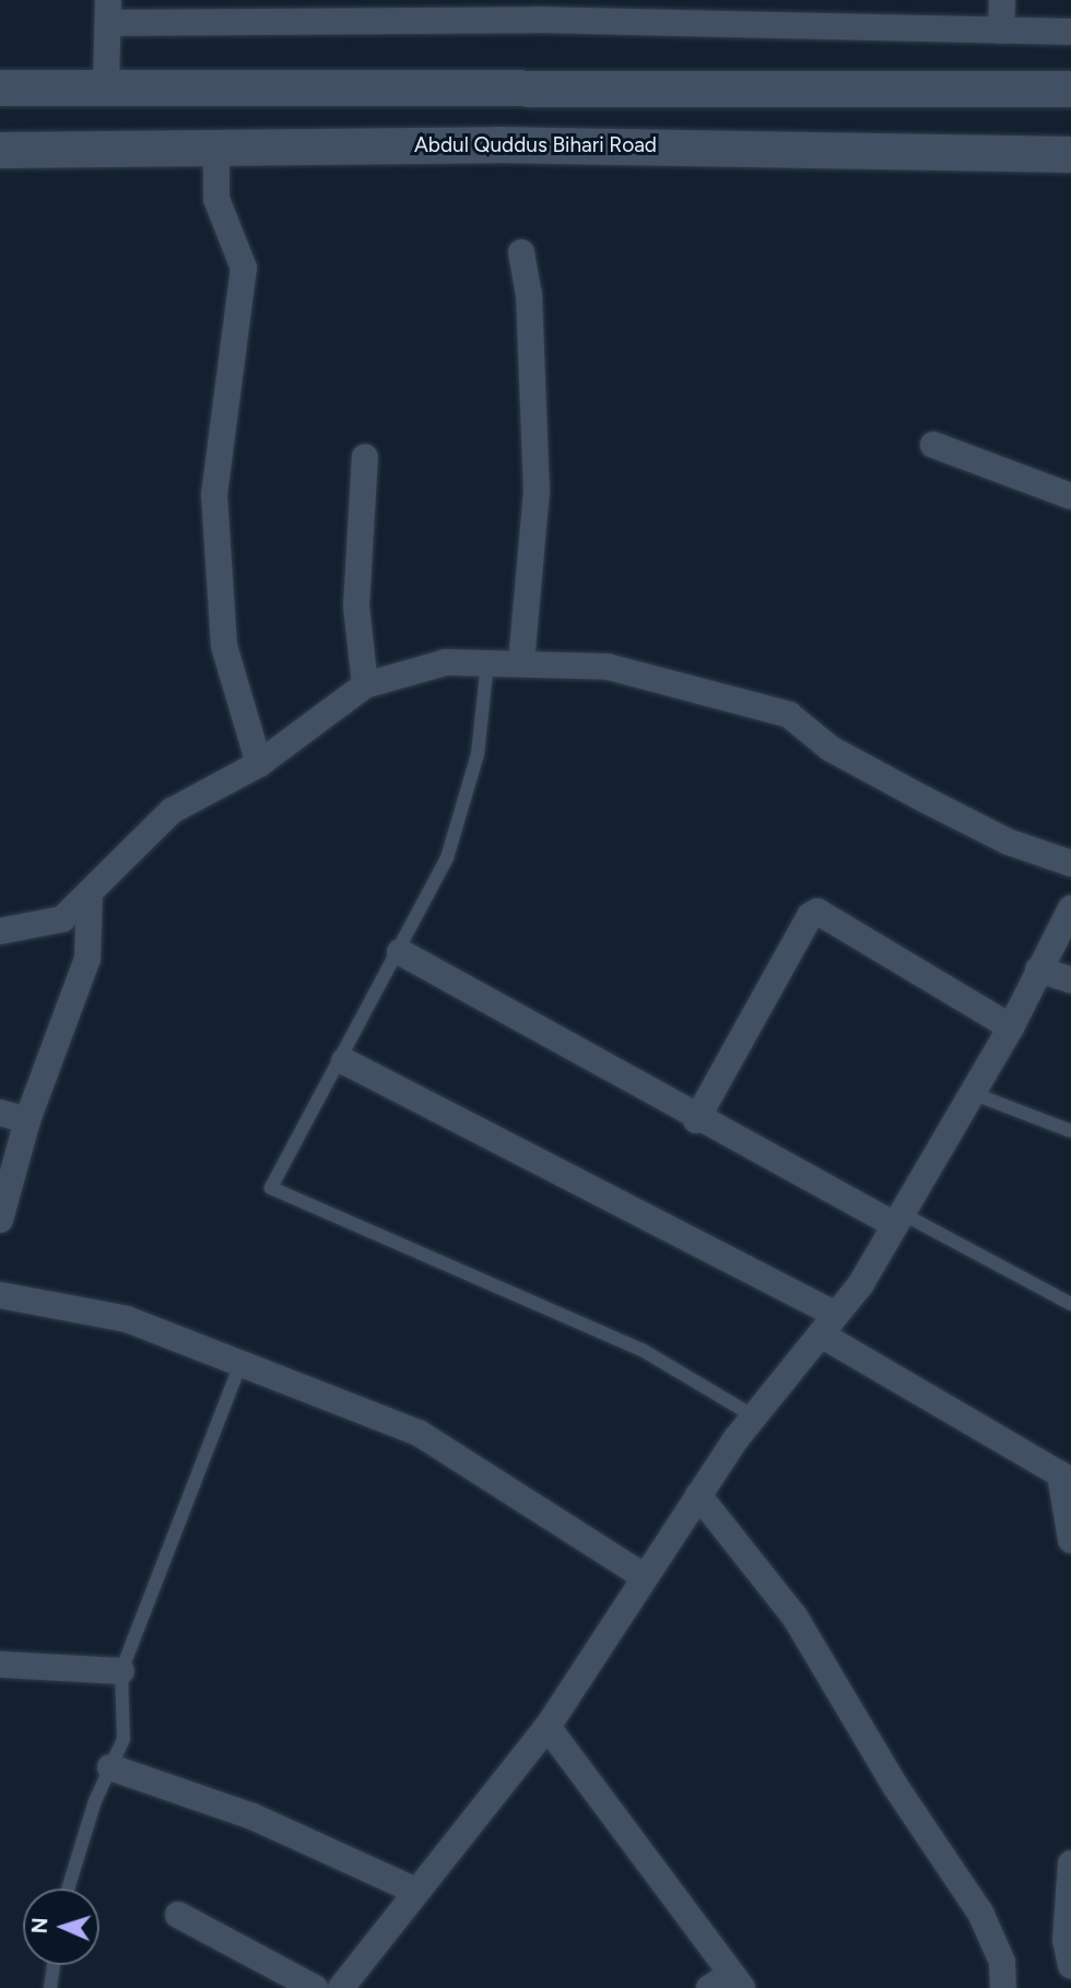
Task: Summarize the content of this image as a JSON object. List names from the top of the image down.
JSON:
{
  "streets": {
    "main road": ["Abdul Quddus Bihari Road"]
  },
  "north": "left"
}
